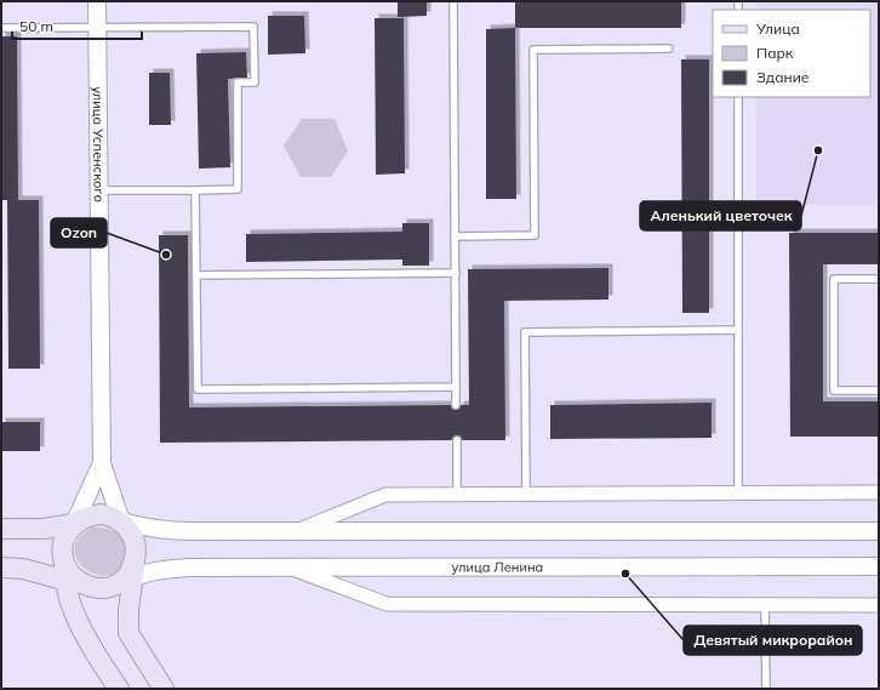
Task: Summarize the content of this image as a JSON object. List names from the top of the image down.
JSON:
{
  "streets": {
    "street": ["улица Успенского", "улица Ленина"]
  },
  "places": ["Аленький цветочек", "Ozon", "Девятый микрорайон"],
  "legend": ["Улица", "Парк", "Здание"],
  "scale_bar": "50 m"
}
